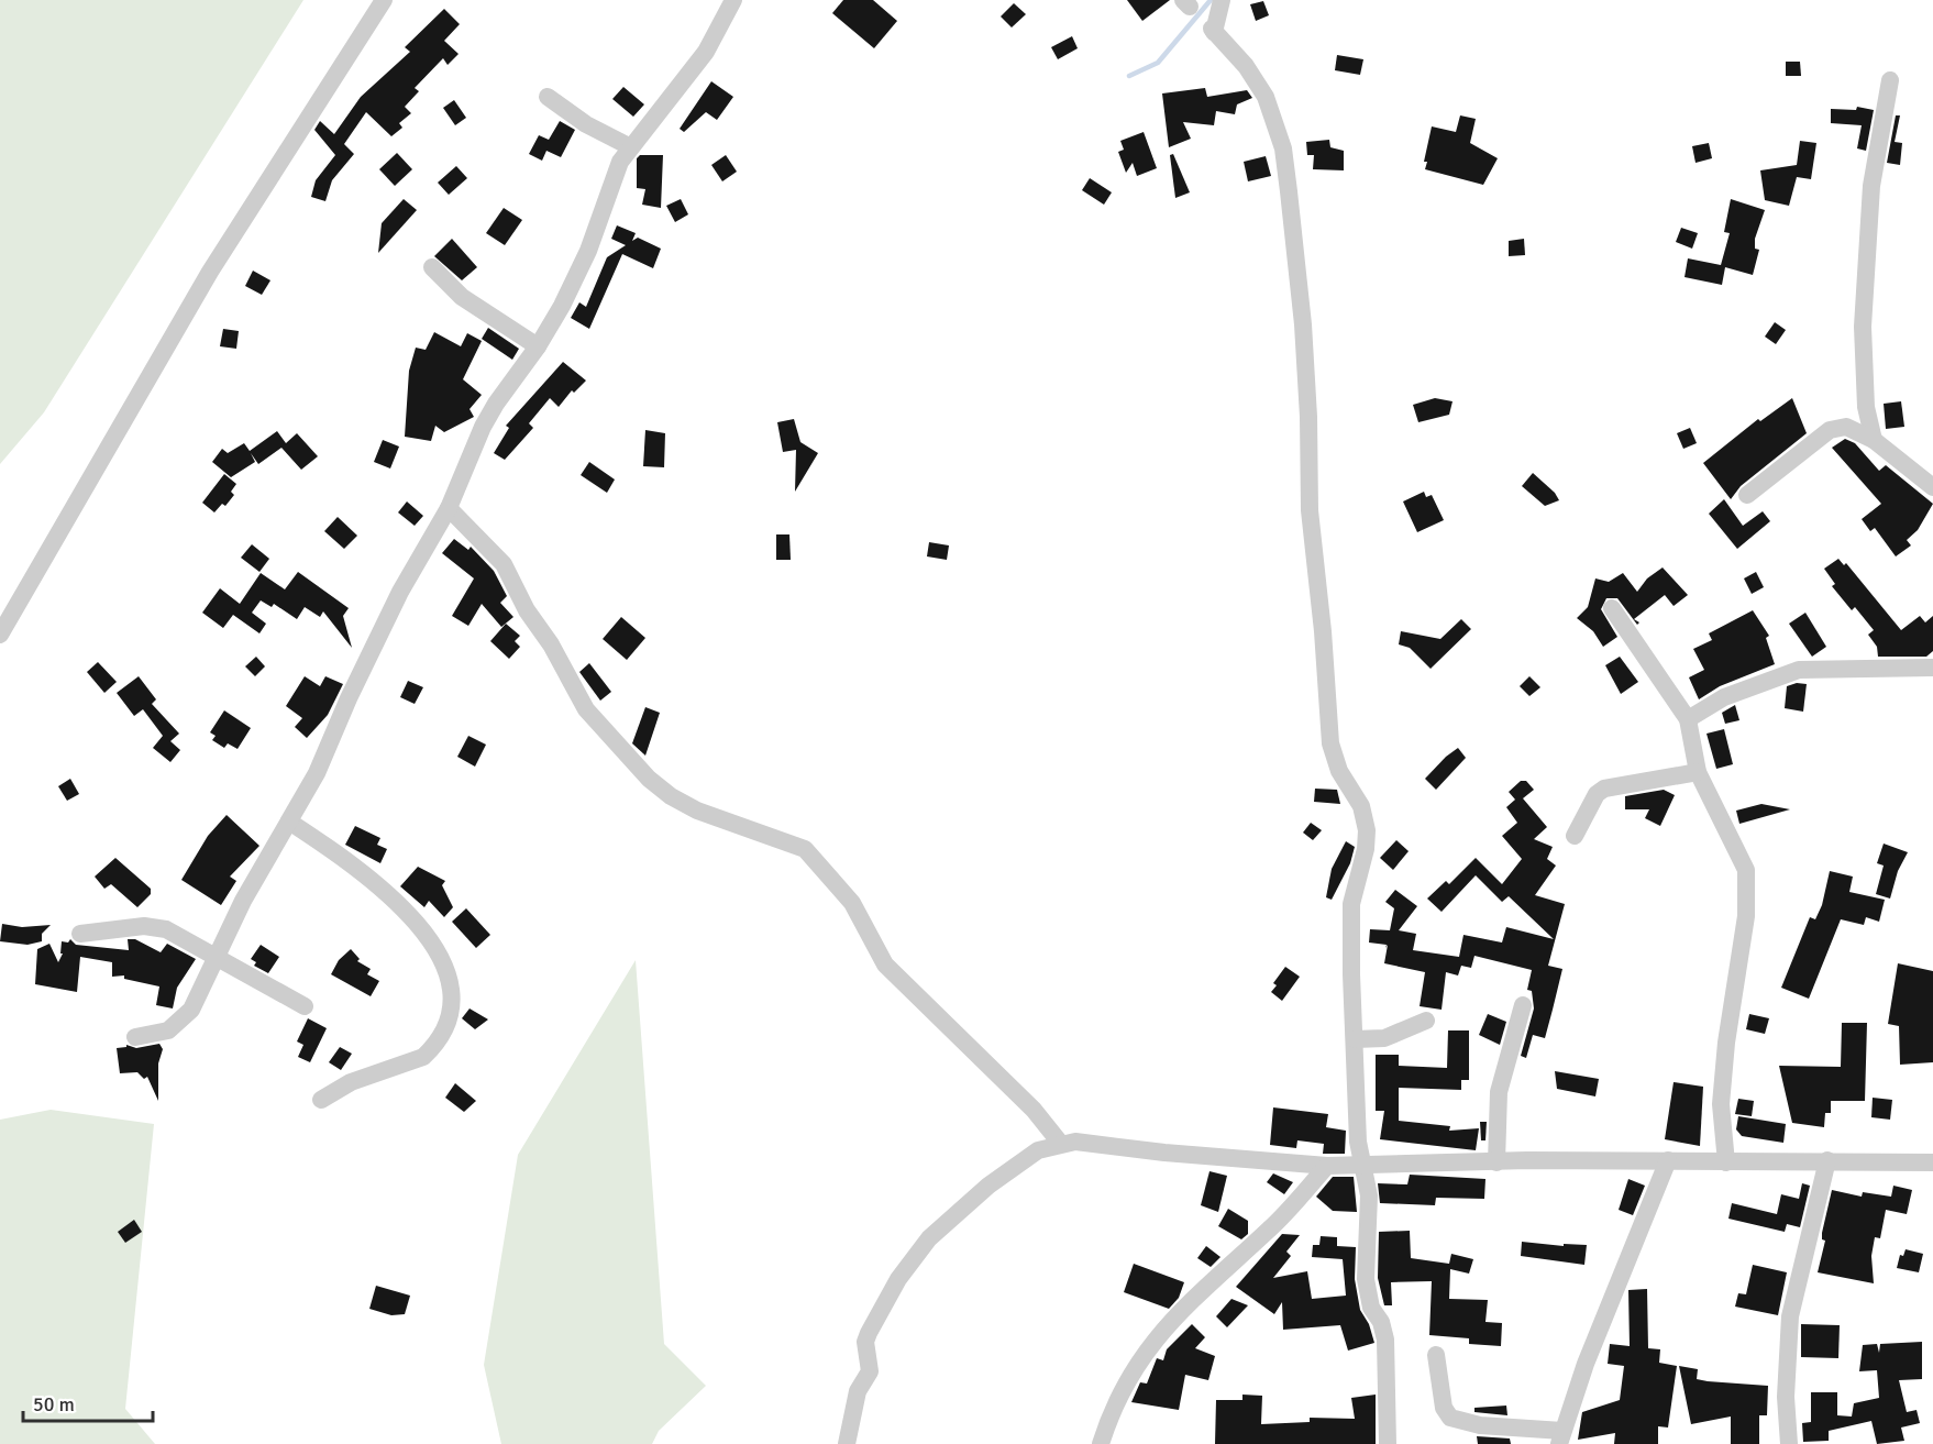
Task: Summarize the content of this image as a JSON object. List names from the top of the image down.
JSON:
{
  "scale_bar": "50 m"
}
